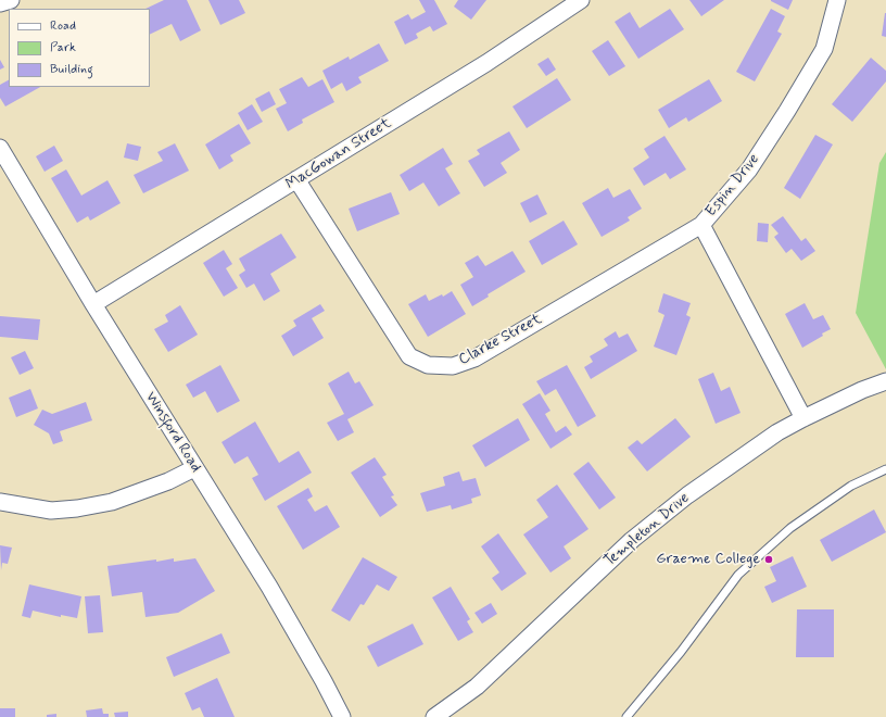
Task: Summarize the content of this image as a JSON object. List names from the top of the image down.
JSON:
{
  "streets": {
    "street": [
      "MacGowan Street",
      "Espin Drive",
      "Clarke Street",
      "Winsford Road",
      "Templeton Drive"
    ]
  },
  "crossings": [
    ["MacGowan Street", "Clarke Street"],
    ["MacGowan Street", "Winsford Road"],
    ["Espin Drive", "Clarke Street"],
    ["Espin Drive", "Templeton Drive"]
  ],
  "places": ["Graeme College"],
  "legend": ["Road", "Park", "Building"]
}
